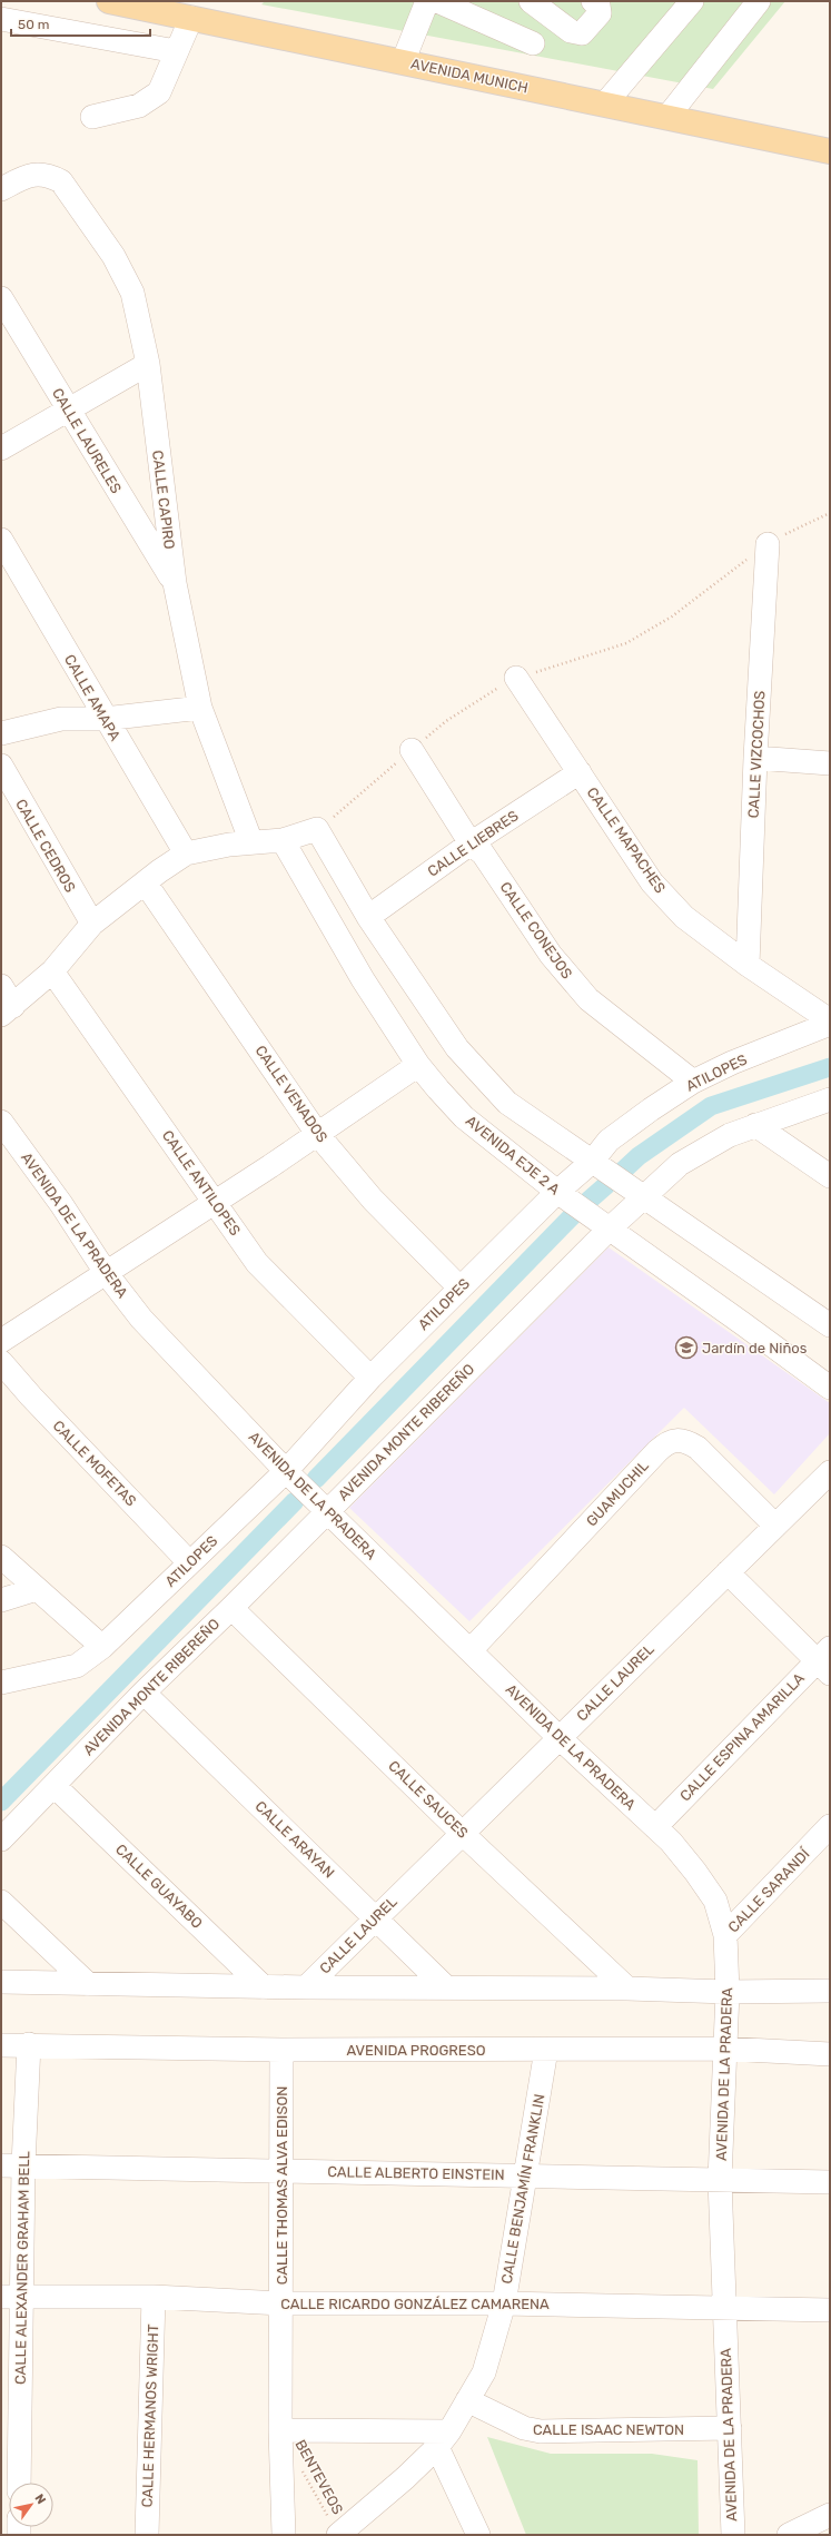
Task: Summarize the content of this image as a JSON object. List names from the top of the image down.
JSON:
{
  "streets": {
    "main road": ["AVENIDA MUNICH"],
    "street": [
      "CALLE LAURELES",
      "CALLE CAPIRO",
      "CALLE AMAPA",
      "CALLE VIZCOCHOS",
      "CALLE MAPACHES",
      "CALLE LIEBRES",
      "CALLE CEDROS",
      "CALLE CONEJOS",
      "ATILOPES",
      "CALLE VENADOS",
      "AVENIDA EJE 2 A",
      "CALLE ANTILOPES",
      "AVENIDA DE LA PRADERA",
      "AVENIDA MONTE RIBEREÑO",
      "CALLE MOFETAS",
      "GUAMUCHIL",
      "CALLE LAUREL",
      "CALLE ESPINA AMARILLA",
      "CALLE SAUCES",
      "CALLE ARAYAN",
      "CALLE GUAYABO",
      "CALLE SARANDÍ",
      "AVENIDA PROGRESO",
      "CALLE ALBERTO EINSTEIN",
      "CALLE THOMAS ALVA EDISON",
      "CALLE BENJAMÍN FRANKLIN",
      "CALLE ALEXANDER GRAHAM BELL",
      "CALLE RICARDO GONZÁLEZ CAMARENA",
      "CALLE HERMANOS WRIGHT",
      "CALLE ISAAC NEWTON"
    ],
    "path": ["BENTEVEOS"]
  },
  "crossings": [
    ["CALLE LAURELES", "CALLE CAPIRO"],
    ["CALLE VIZCOCHOS", "CALLE MAPACHES"],
    ["CALLE MAPACHES", "CALLE LIEBRES"],
    ["CALLE MAPACHES", "ATILOPES"],
    ["CALLE LIEBRES", "CALLE CONEJOS"],
    ["CALLE CONEJOS", "ATILOPES"],
    ["ATILOPES", "CALLE VENADOS"],
    ["ATILOPES", "AVENIDA EJE 2 A"],
    ["ATILOPES", "CALLE ANTILOPES"],
    ["ATILOPES", "AVENIDA DE LA PRADERA"],
    ["ATILOPES", "CALLE MOFETAS"],
    ["AVENIDA EJE 2 A", "AVENIDA MONTE RIBEREÑO"],
    ["AVENIDA DE LA PRADERA", "AVENIDA MONTE RIBEREÑO"],
    ["AVENIDA DE LA PRADERA", "GUAMUCHIL"],
    ["AVENIDA DE LA PRADERA", "CALLE LAUREL"],
    ["AVENIDA DE LA PRADERA", "CALLE ESPINA AMARILLA"],
    ["AVENIDA DE LA PRADERA", "CALLE SARANDÍ"],
    ["AVENIDA DE LA PRADERA", "AVENIDA PROGRESO"],
    ["AVENIDA DE LA PRADERA", "CALLE ALBERTO EINSTEIN"],
    ["AVENIDA DE LA PRADERA", "CALLE RICARDO GONZÁLEZ CAMARENA"],
    ["AVENIDA DE LA PRADERA", "CALLE ISAAC NEWTON"],
    ["AVENIDA MONTE RIBEREÑO", "CALLE SAUCES"],
    ["AVENIDA MONTE RIBEREÑO", "CALLE ARAYAN"],
    ["AVENIDA MONTE RIBEREÑO", "CALLE GUAYABO"],
    ["GUAMUCHIL", "CALLE LAUREL"],
    ["CALLE LAUREL", "CALLE SAUCES"],
    ["CALLE LAUREL", "CALLE ARAYAN"],
    ["AVENIDA PROGRESO", "CALLE THOMAS ALVA EDISON"],
    ["AVENIDA PROGRESO", "CALLE BENJAMÍN FRANKLIN"],
    ["AVENIDA PROGRESO", "CALLE ALEXANDER GRAHAM BELL"],
    ["CALLE ALBERTO EINSTEIN", "CALLE THOMAS ALVA EDISON"],
    ["CALLE ALBERTO EINSTEIN", "CALLE BENJAMÍN FRANKLIN"],
    ["CALLE ALBERTO EINSTEIN", "CALLE ALEXANDER GRAHAM BELL"],
    ["CALLE THOMAS ALVA EDISON", "CALLE RICARDO GONZÁLEZ CAMARENA"],
    ["CALLE BENJAMÍN FRANKLIN", "CALLE RICARDO GONZÁLEZ CAMARENA"],
    ["CALLE BENJAMÍN FRANKLIN", "CALLE ISAAC NEWTON"],
    ["CALLE BENJAMÍN FRANKLIN", "BENTEVEOS"],
    ["CALLE ALEXANDER GRAHAM BELL", "CALLE RICARDO GONZÁLEZ CAMARENA"],
    ["CALLE RICARDO GONZÁLEZ CAMARENA", "CALLE HERMANOS WRIGHT"]
  ],
  "places": {
    "school or university": ["Jardín de Niños"]
  },
  "scale_bar": "50 m",
  "north": "top right"
}
